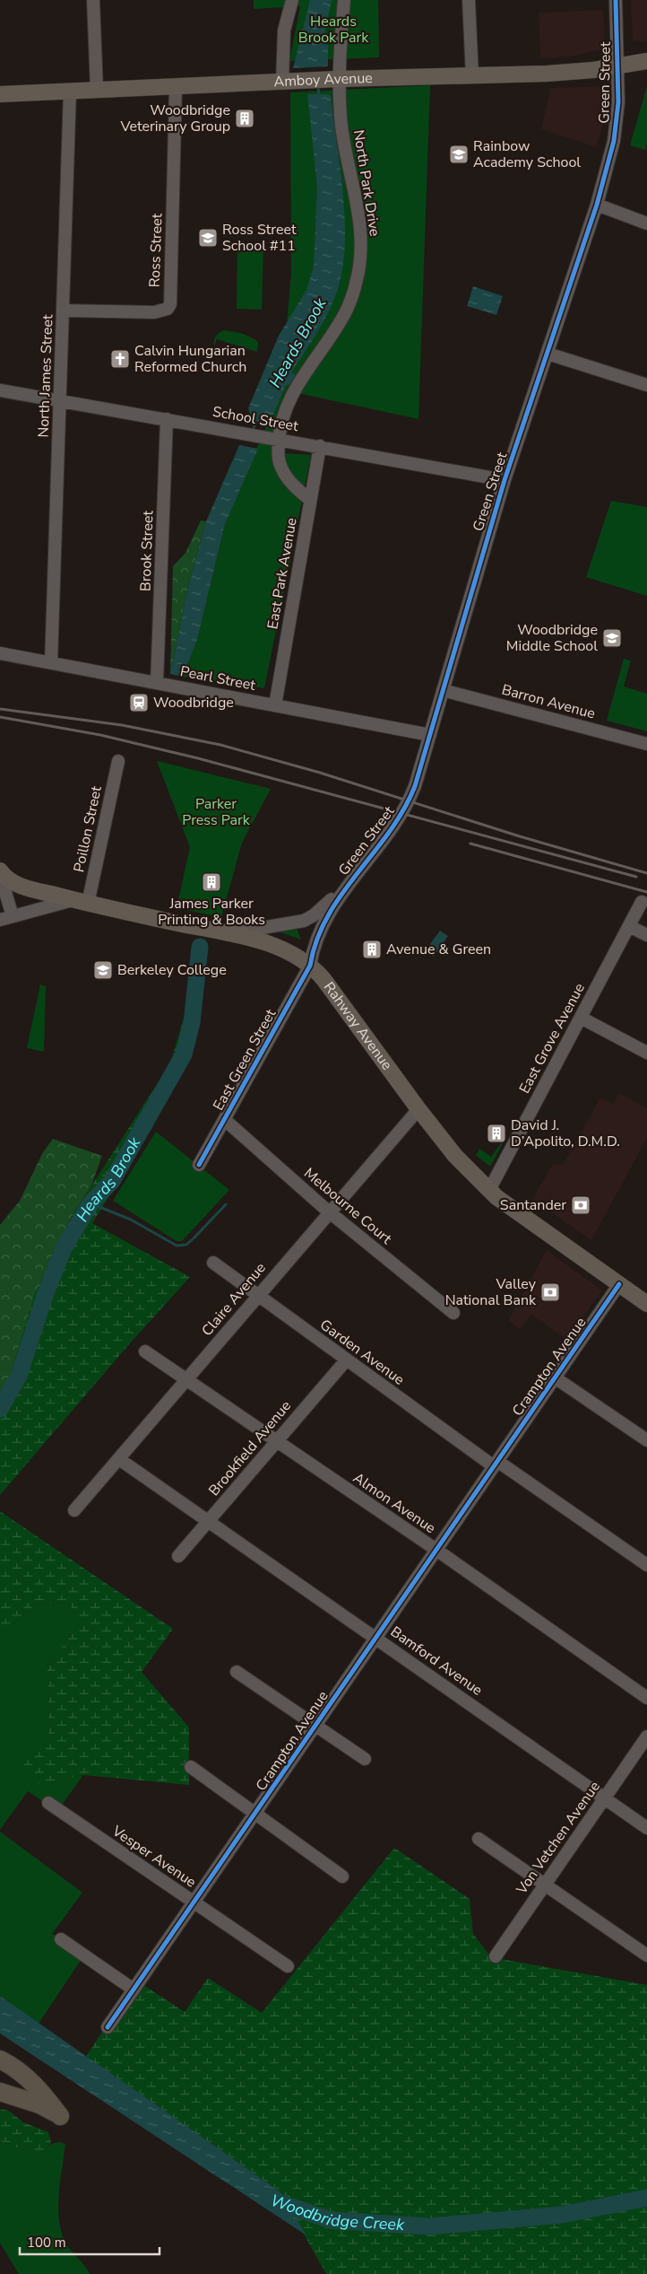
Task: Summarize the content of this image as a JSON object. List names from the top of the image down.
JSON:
{
  "streets": {
    "main road": ["Amboy Avenue", "Rahway Avenue"],
    "street": [
      "Green Street",
      "North Park Drive",
      "Ross Street",
      "North James Street",
      "School Street",
      "Brook Street",
      "East Park Avenue",
      "Pearl Street",
      "Barron Avenue",
      "Poillon Street",
      "East Grove Avenue",
      "East Green Street",
      "Melbourne Court",
      "Claire Avenue",
      "Garden Avenue",
      "Crampton Avenue",
      "Brookfield Avenue",
      "Almon Avenue",
      "Bamford Avenue",
      "Von Vetchen Avenue",
      "Vesper Avenue"
    ]
  },
  "crossings": [
    ["Amboy Avenue", "Green Street"],
    ["Amboy Avenue", "North Park Drive"],
    ["Amboy Avenue", "Ross Street"],
    ["Amboy Avenue", "North James Street"],
    ["Green Street", "School Street"],
    ["Green Street", "Pearl Street"],
    ["Green Street", "Barron Avenue"],
    ["Green Street", "Rahway Avenue"],
    ["Green Street", "East Green Street"],
    ["North Park Drive", "School Street"],
    ["North Park Drive", "East Park Avenue"],
    ["Ross Street", "North James Street"],
    ["North James Street", "School Street"],
    ["North James Street", "Pearl Street"],
    ["School Street", "Brook Street"],
    ["School Street", "East Park Avenue"],
    ["Brook Street", "Pearl Street"],
    ["East Park Avenue", "Pearl Street"],
    ["Poillon Street", "Rahway Avenue"],
    ["Rahway Avenue", "East Grove Avenue"],
    ["Rahway Avenue", "East Green Street"],
    ["Rahway Avenue", "Claire Avenue"],
    ["Rahway Avenue", "Crampton Avenue"],
    ["East Green Street", "Melbourne Court"],
    ["Melbourne Court", "Claire Avenue"],
    ["Claire Avenue", "Garden Avenue"],
    ["Claire Avenue", "Almon Avenue"],
    ["Claire Avenue", "Bamford Avenue"],
    ["Garden Avenue", "Crampton Avenue"],
    ["Garden Avenue", "Brookfield Avenue"],
    ["Crampton Avenue", "Almon Avenue"],
    ["Crampton Avenue", "Bamford Avenue"],
    ["Crampton Avenue", "Vesper Avenue"],
    ["Brookfield Avenue", "Almon Avenue"],
    ["Brookfield Avenue", "Bamford Avenue"],
    ["Bamford Avenue", "Von Vetchen Avenue"]
  ],
  "water": ["Heards Brook", "Woodbridge Creek"],
  "parks": ["Heards Brook Park", "Parker Press Park"],
  "places": {
    "building": [
      "Woodbridge Veterinary Group",
      "James Parker Printing & Books",
      "Avenue & Green",
      "David J. D’Apolito, D.M.D."
    ],
    "school or university": [
      "Rainbow Academy School",
      "Ross Street School #11",
      "Woodbridge Middle School",
      "Berkeley College"
    ],
    "church": ["Calvin Hungarian Reformed Church"],
    "station": ["Woodbridge"],
    "bank": ["Santander", "Valley National Bank"]
  },
  "scale_bar": "100 m"
}
